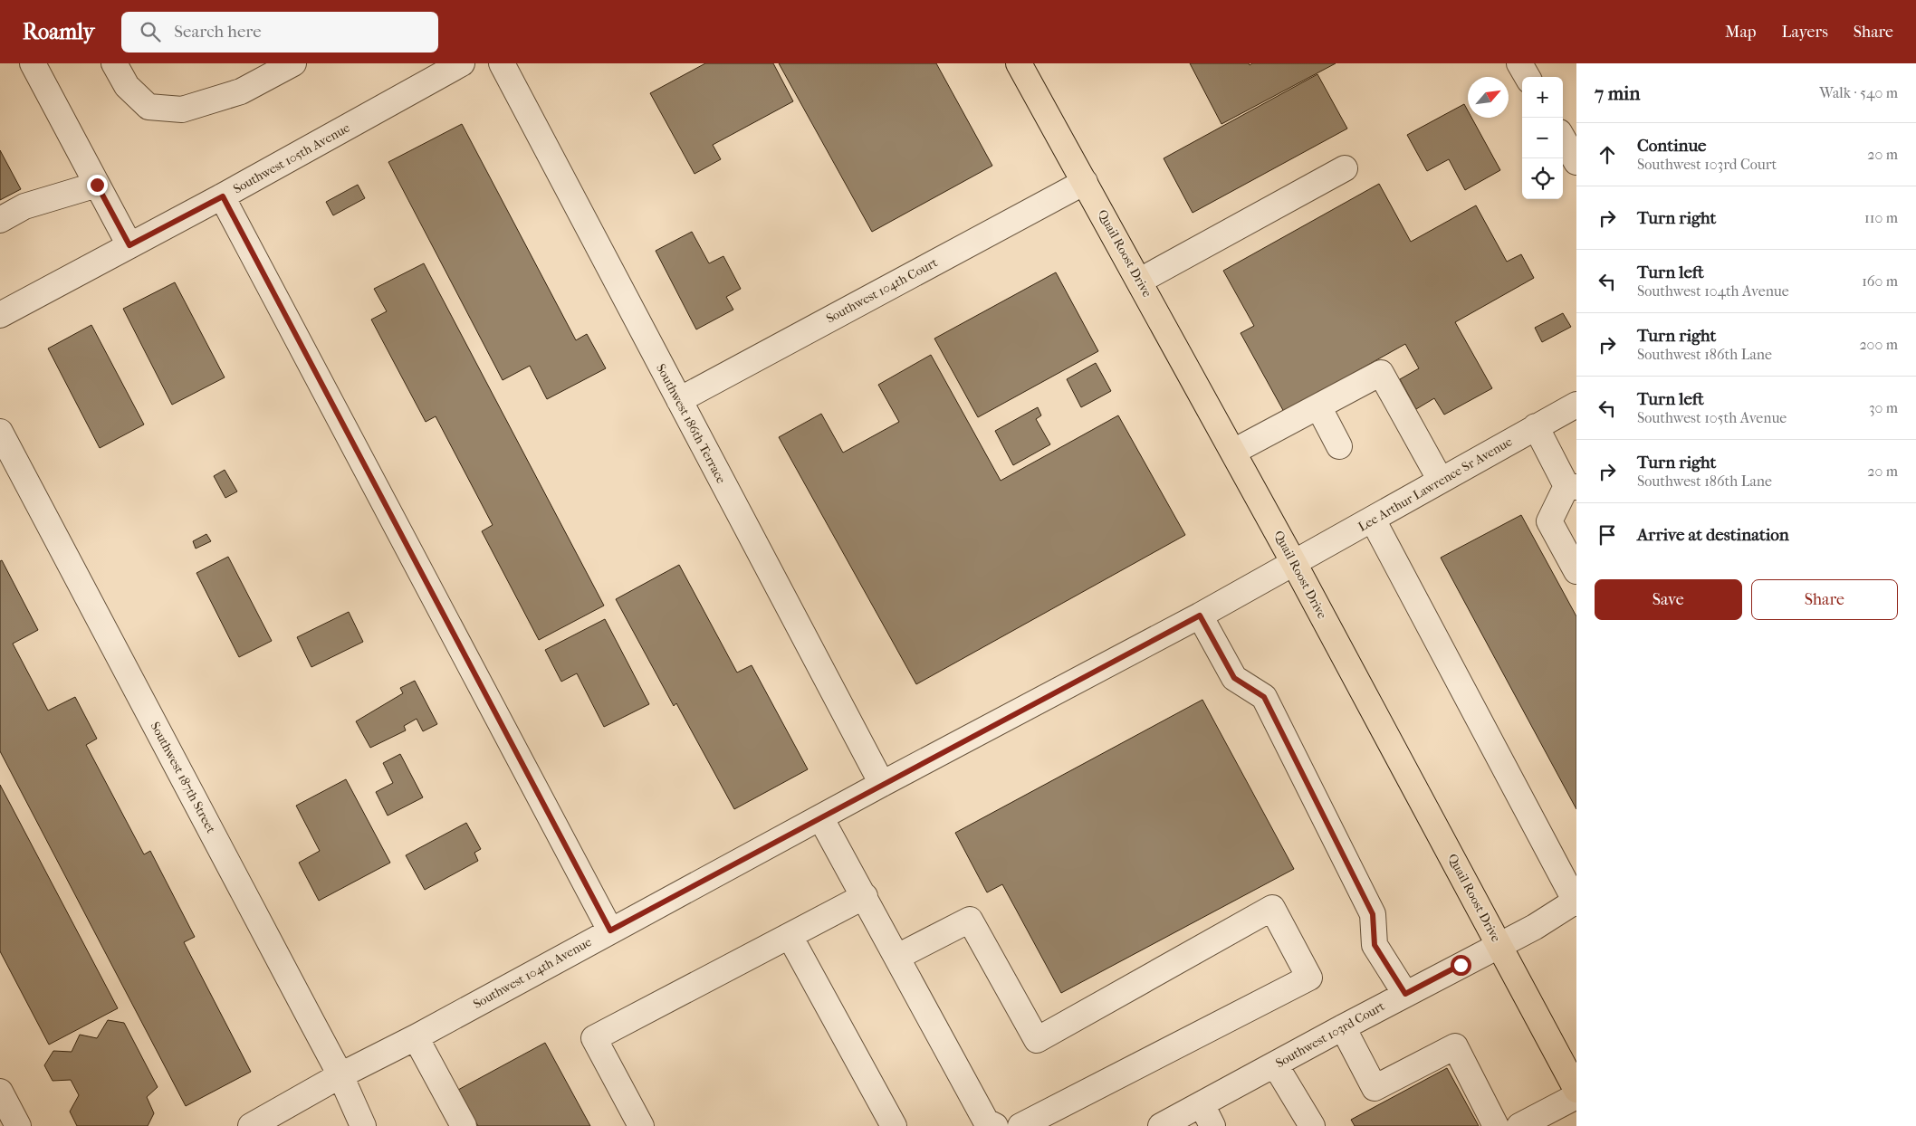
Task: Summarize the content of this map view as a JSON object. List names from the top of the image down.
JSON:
{
  "streets": {
    "main road": ["Quail Roost Drive"],
    "street": [
      "Southwest 105th Avenue",
      "Southwest 104th Court",
      "Southwest 186th Terrace",
      "Lee Arthur Lawrence Sr Avenue",
      "Southwest 187th Street",
      "Southwest 104th Avenue",
      "Southwest 103rd Court"
    ]
  },
  "crossings": [
    ["Quail Roost Drive", "Southwest 104th Court"],
    ["Quail Roost Drive", "Lee Arthur Lawrence Sr Avenue"],
    ["Quail Roost Drive", "Southwest 104th Avenue"],
    ["Quail Roost Drive", "Southwest 103rd Court"],
    ["Southwest 104th Court", "Southwest 186th Terrace"],
    ["Southwest 186th Terrace", "Southwest 104th Avenue"],
    ["Lee Arthur Lawrence Sr Avenue", "Southwest 104th Avenue"],
    ["Southwest 187th Street", "Southwest 104th Avenue"]
  ],
  "north": "top right",
  "page": {
    "header": "Roamly",
    "search": "Search here",
    "nav": ["Map", "Layers", "Share"],
    "heading": ["7 min", "Walk · 540 m"],
    "map_buttons": ["+", "−"],
    "list": [
      ["Continue", "Southwest 103rd Court", "20 m"],
      ["Turn right", "110 m"],
      ["Turn left", "Southwest 104th Avenue", "160 m"],
      ["Turn right", "Southwest 186th Lane", "200 m"],
      ["Turn left", "Southwest 105th Avenue", "30 m"],
      ["Turn right", "Southwest 186th Lane", "20 m"],
      "Arrive at destination"
    ],
    "buttons": ["Save", "Share"]
  }
}
